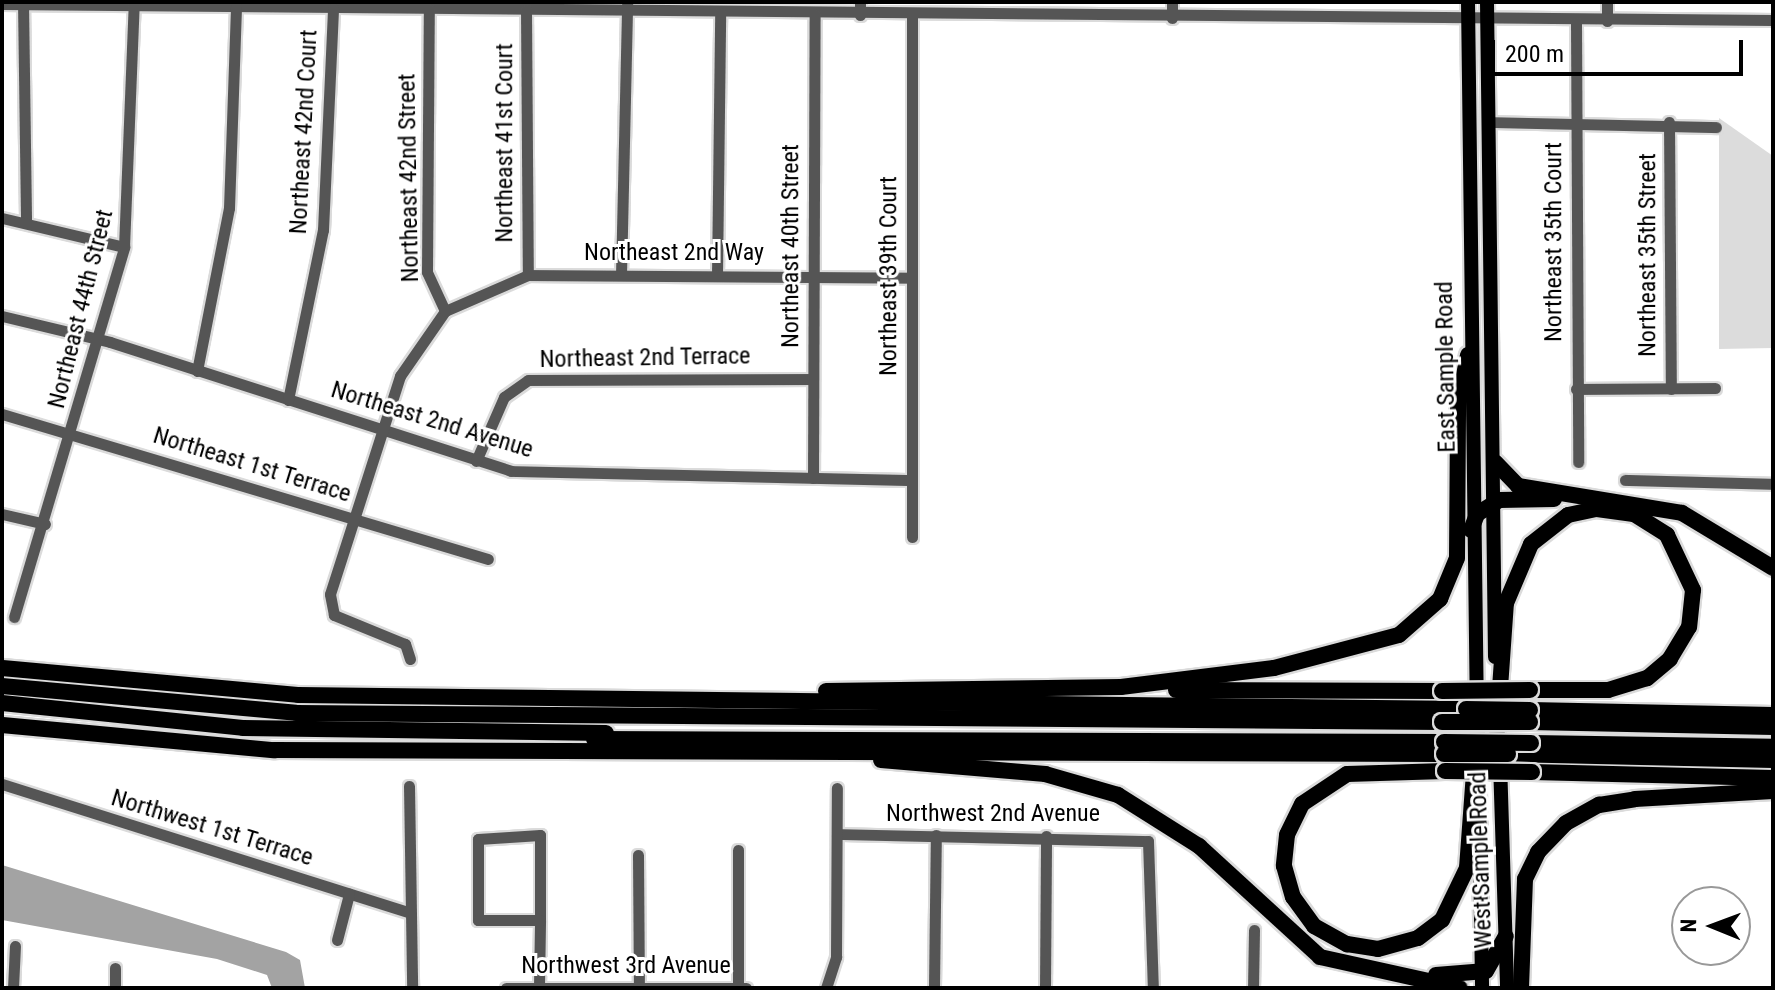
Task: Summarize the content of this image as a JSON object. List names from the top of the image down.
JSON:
{
  "streets": {
    "main road": ["East Sample Road", "West Sample Road"],
    "street": [
      "Northeast 42nd Court",
      "Northeast 41st Court",
      "Northeast 42nd Street",
      "Northeast 35th Court",
      "Northeast 40th Street",
      "Northeast 2nd Way",
      "Northeast 35th Street",
      "Northeast 39th Court",
      "Northeast 44th Street",
      "Northeast 2nd Terrace",
      "Northeast 2nd Avenue",
      "Northeast 1st Terrace",
      "Northwest 2nd Avenue",
      "Northwest 1st Terrace",
      "Northwest 3rd Avenue"
    ]
  },
  "crossings": [
    ["Northeast 42nd Court", "Northeast 2nd Avenue"],
    ["Northeast 41st Court", "Northeast 2nd Way"],
    ["Northeast 42nd Street", "Northeast 2nd Way"],
    ["Northeast 42nd Street", "Northeast 2nd Avenue"],
    ["Northeast 42nd Street", "Northeast 1st Terrace"],
    ["Northeast 40th Street", "Northeast 2nd Way"],
    ["Northeast 40th Street", "Northeast 2nd Terrace"],
    ["Northeast 40th Street", "Northeast 2nd Avenue"],
    ["Northeast 2nd Way", "Northeast 39th Court"],
    ["Northeast 39th Court", "Northeast 2nd Avenue"],
    ["Northeast 44th Street", "Northeast 2nd Avenue"],
    ["Northeast 44th Street", "Northeast 1st Terrace"],
    ["Northeast 2nd Terrace", "Northeast 2nd Avenue"],
    ["East Sample Road", "West Sample Road"]
  ],
  "scale_bar": "200 m",
  "north": "left"
}
